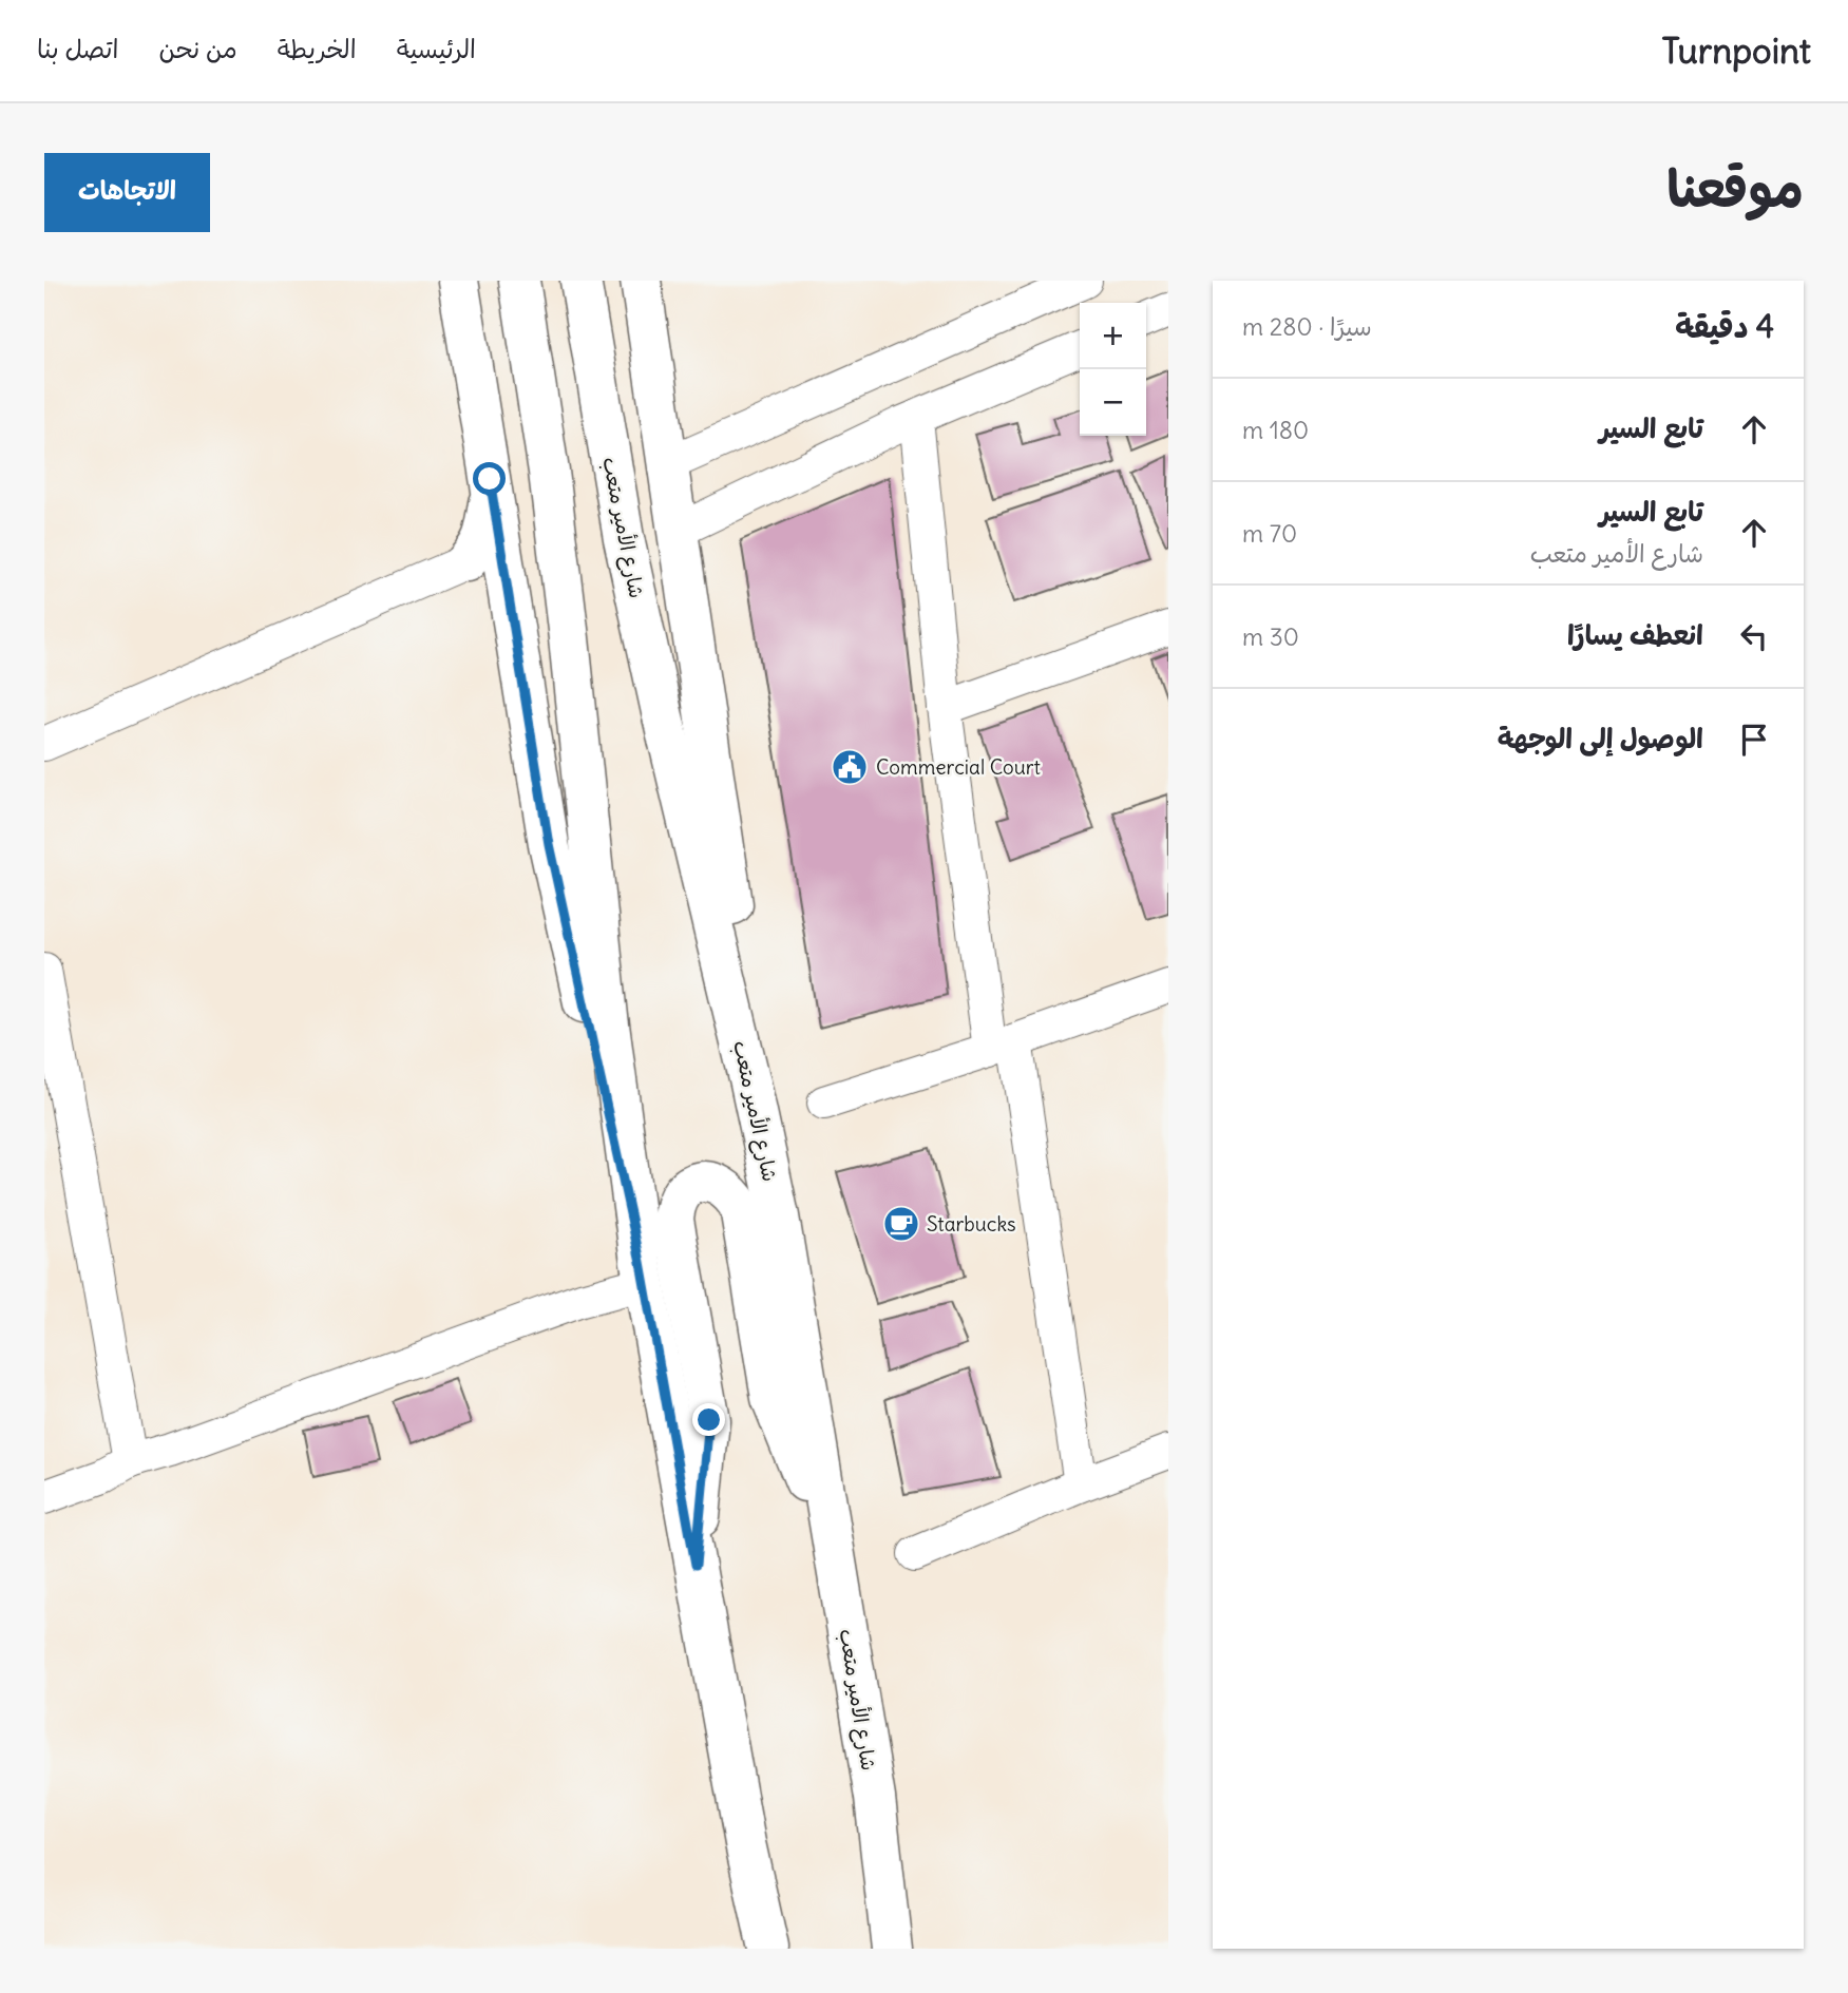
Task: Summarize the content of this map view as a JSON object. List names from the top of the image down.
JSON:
{
  "streets": {
    "main road": ["شارع الأمير متعب"]
  },
  "places": {
    "public building": ["Commercial Court"],
    "cafe": ["Starbucks"]
  },
  "page": {
    "header": "Turnpoint",
    "nav": [
      "الرئيسية",
      "الخريطة",
      "من نحن",
      "اتصل بنا"
    ],
    "title": "موقعنا",
    "buttons": "الاتجاهات",
    "heading": ["4 دقيقة", "سيرًا · 280 m"],
    "map_buttons": ["+", "−"],
    "list": [
      ["تابع السير", "180 m"],
      ["تابع السير", "شارع الأمير متعب", "70 m"],
      ["انعطف يسارًا", "30 m"],
      "الوصول إلى الوجهة"
    ]
  }
}
